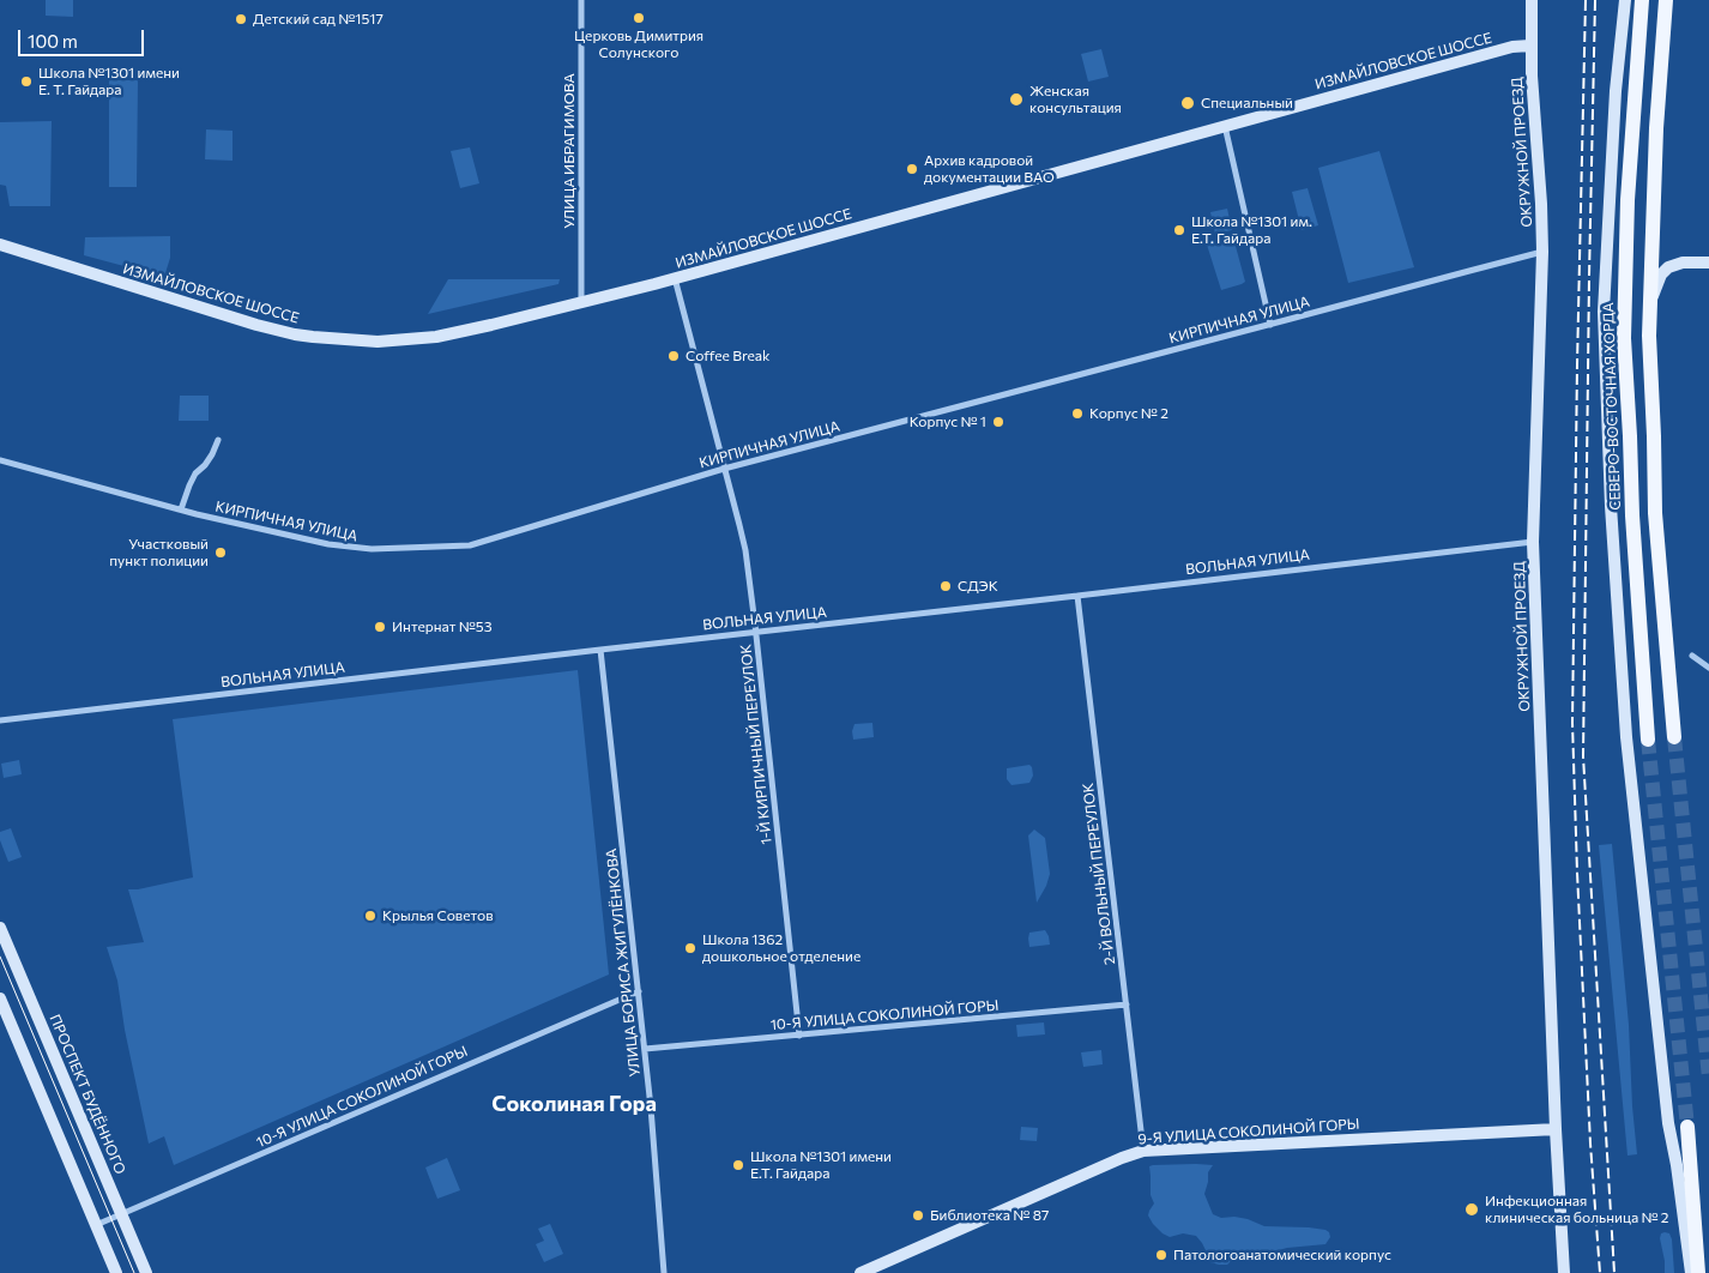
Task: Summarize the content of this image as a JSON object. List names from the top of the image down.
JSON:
{
  "streets": {
    "main road": [
      "ИЗМАЙЛОВСКОЕ ШОССЕ",
      "ОКРУЖНОЙ ПРОЕЗД",
      "СЕВЕРО-ВОСТОЧНАЯ ХОРДА",
      "ПРОСПЕКТ БУДЁННОГО",
      "9-Я УЛИЦА СОКОЛИНОЙ ГОРЫ"
    ],
    "street": [
      "УЛИЦА ИБРАГИМОВА",
      "КИРПИЧНАЯ УЛИЦА",
      "ВОЛЬНАЯ УЛИЦА",
      "1-Й КИРПИЧНЫЙ ПЕРЕУЛОК",
      "2-Й ВОЛЬНЫЙ ПЕРЕУЛОК",
      "УЛИЦА БОРИСА ЖИГУЛЁНКОВА",
      "10-Я УЛИЦА СОКОЛИНОЙ ГОРЫ"
    ]
  },
  "crossings": [
    ["ИЗМАЙЛОВСКОЕ ШОССЕ", "УЛИЦА ИБРАГИМОВА"],
    ["ИЗМАЙЛОВСКОЕ ШОССЕ", "ОКРУЖНОЙ ПРОЕЗД"],
    ["ИЗМАЙЛОВСКОЕ ШОССЕ", "1-Й КИРПИЧНЫЙ ПЕРЕУЛОК"],
    ["ОКРУЖНОЙ ПРОЕЗД", "КИРПИЧНАЯ УЛИЦА"],
    ["ОКРУЖНОЙ ПРОЕЗД", "ВОЛЬНАЯ УЛИЦА"],
    ["ОКРУЖНОЙ ПРОЕЗД", "9-Я УЛИЦА СОКОЛИНОЙ ГОРЫ"],
    ["КИРПИЧНАЯ УЛИЦА", "1-Й КИРПИЧНЫЙ ПЕРЕУЛОК"],
    ["ВОЛЬНАЯ УЛИЦА", "1-Й КИРПИЧНЫЙ ПЕРЕУЛОК"],
    ["ВОЛЬНАЯ УЛИЦА", "2-Й ВОЛЬНЫЙ ПЕРЕУЛОК"],
    ["ВОЛЬНАЯ УЛИЦА", "УЛИЦА БОРИСА ЖИГУЛЁНКОВА"],
    ["1-Й КИРПИЧНЫЙ ПЕРЕУЛОК", "10-Я УЛИЦА СОКОЛИНОЙ ГОРЫ"],
    ["2-Й ВОЛЬНЫЙ ПЕРЕУЛОК", "10-Я УЛИЦА СОКОЛИНОЙ ГОРЫ"],
    ["2-Й ВОЛЬНЫЙ ПЕРЕУЛОК", "9-Я УЛИЦА СОКОЛИНОЙ ГОРЫ"],
    ["УЛИЦА БОРИСА ЖИГУЛЁНКОВА", "10-Я УЛИЦА СОКОЛИНОЙ ГОРЫ"],
    ["10-Я УЛИЦА СОКОЛИНОЙ ГОРЫ", "ПРОСПЕКТ БУДЁННОГО"]
  ],
  "districts": ["Соколиная Гора"],
  "places": [
    "Церковь Димитрия Солунского",
    "Детский сад №1517",
    "Школа №1301 имени Е. Т. Гайдара",
    "Женская консультация",
    "Специальный",
    "Архив кадровой документации ВАО",
    "Школа №1301 им. Е.Т. Гайдара",
    "Coffee Break",
    "Корпус № 2",
    "Корпус № 1",
    "Участковый пункт полиции",
    "СДЭК",
    "Интернат №53",
    "Крылья Советов",
    "Школа 1362 дошкольное отделение",
    "Школа №1301 имени Е.Т. Гайдара",
    "Инфекционная клиническая больница № 2",
    "Библиотека № 87",
    "Патологоанатомический корпус"
  ],
  "scale_bar": "100 m"
}
